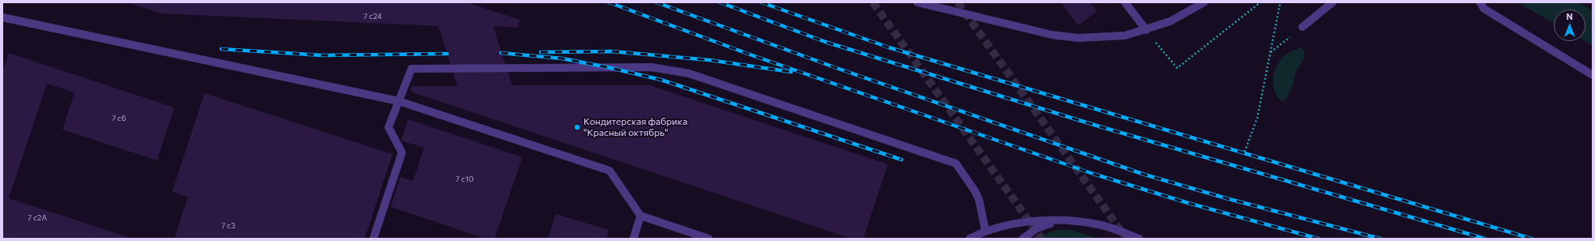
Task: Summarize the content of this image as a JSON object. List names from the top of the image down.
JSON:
{
  "places": ["Кондитерская фабрика \"Красный октябрь\""],
  "house_numbers": [
    "7 с24",
    "7 с6",
    "7 с10",
    "7 с2А",
    "7 с3"
  ],
  "north": "top"
}
